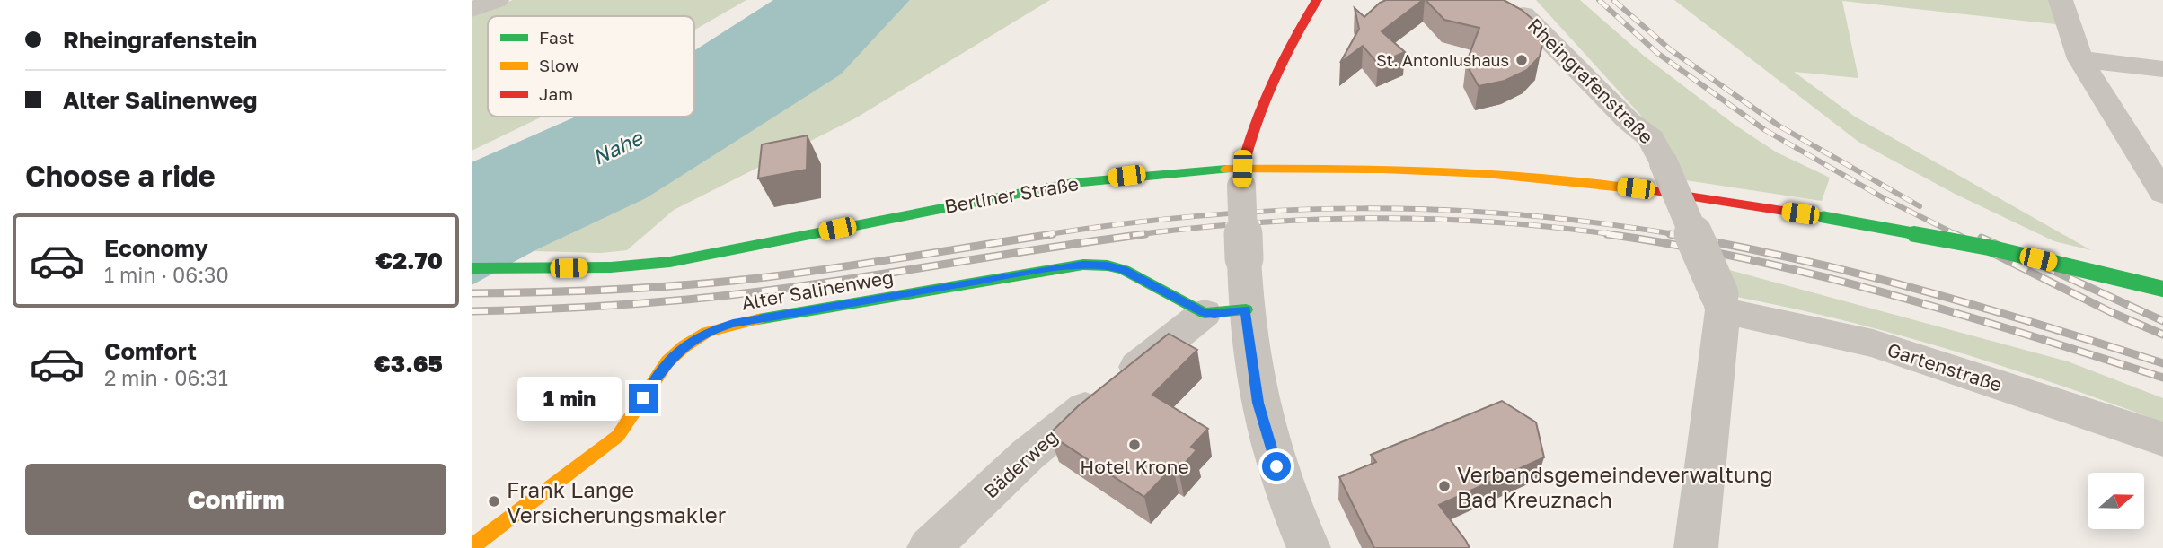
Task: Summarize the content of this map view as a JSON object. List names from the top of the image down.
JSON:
{
  "streets": {
    "main road": ["Berliner Straße", "Alter Salinenweg"],
    "street": ["Rheingrafenstraße", "Gartenstraße", "Bäderweg"]
  },
  "crossings": [
    ["Rheingrafenstraße", "Gartenstraße"],
    ["Alter Salinenweg", "Bäderweg"]
  ],
  "water": ["Nahe"],
  "places": [
    "St. Antoniushaus",
    "Hotel Krone",
    "Verbandsgemeindeverwaltung Bad Kreuznach",
    "Frank Lange Versicherungsmakler"
  ],
  "legend": ["Fast", "Slow", "Jam"],
  "north": "right",
  "page": {
    "banner": ["Rheingrafenstein", "Alter Salinenweg"],
    "heading": "Choose a ride",
    "list": [
      {
        "name": "Economy",
        "note": "1 min · 06:30",
        "value": "€2.70"
      },
      {
        "name": "Comfort",
        "note": "2 min · 06:31",
        "value": "€3.65"
      }
    ],
    "bubble": "1 min",
    "buttons": "Confirm"
  }
}
